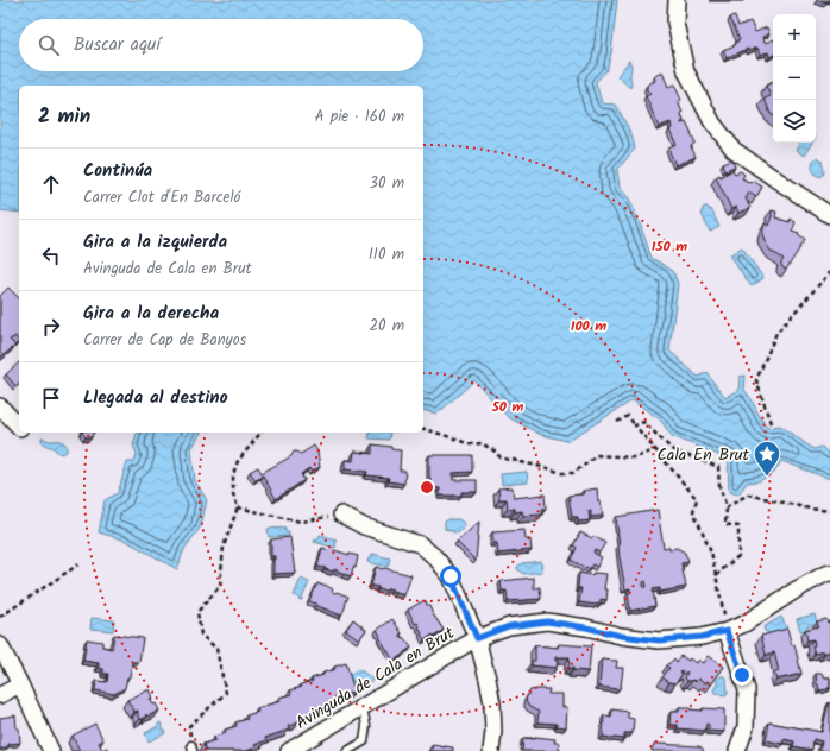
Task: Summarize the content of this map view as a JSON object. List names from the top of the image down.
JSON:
{
  "streets": {
    "street": ["Avinguda de Cala en Brut"]
  },
  "places": {
    "place": ["Cala En Brut"]
  },
  "page": {
    "map_buttons": ["+", "−"],
    "search": "Buscar aquí",
    "heading": ["2 min", "A pie · 160 m"],
    "list": [
      ["Continúa", "Carrer Clot d'En Barceló", "30 m"],
      ["Gira a la izquierda", "Avinguda de Cala en Brut", "110 m"],
      ["Gira a la derecha", "Carrer de Cap de Banyos", "20 m"],
      "Llegada al destino"
    ]
  },
  "rings": ["150 m", "100 m", "50 m"]
}
